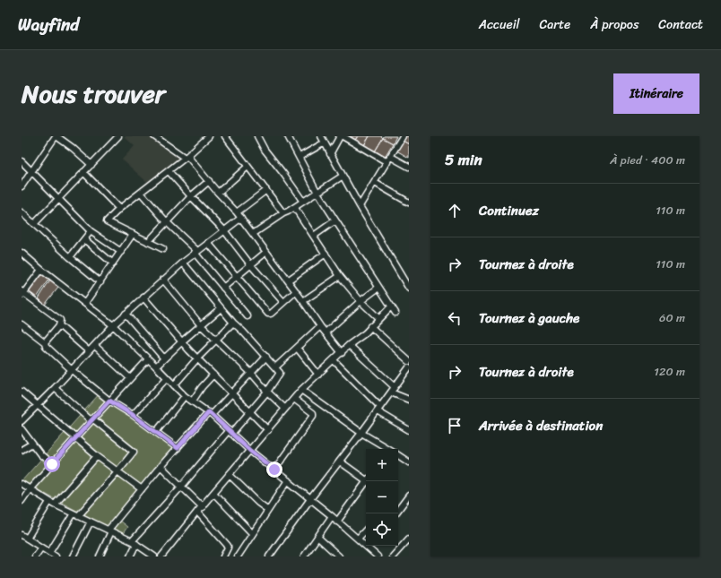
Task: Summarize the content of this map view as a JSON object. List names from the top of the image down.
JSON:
{
  "page": {
    "header": "Wayfind",
    "nav": [
      "Accueil",
      "Carte",
      "À propos",
      "Contact"
    ],
    "title": "Nous trouver",
    "buttons": "Itinéraire",
    "heading": ["5 min", "À pied · 400 m"],
    "list": [
      ["Continuez", "110 m"],
      ["Tournez à droite", "110 m"],
      ["Tournez à gauche", "60 m"],
      ["Tournez à droite", "120 m"],
      "Arrivée à destination"
    ],
    "map_buttons": ["+", "−"]
  }
}
